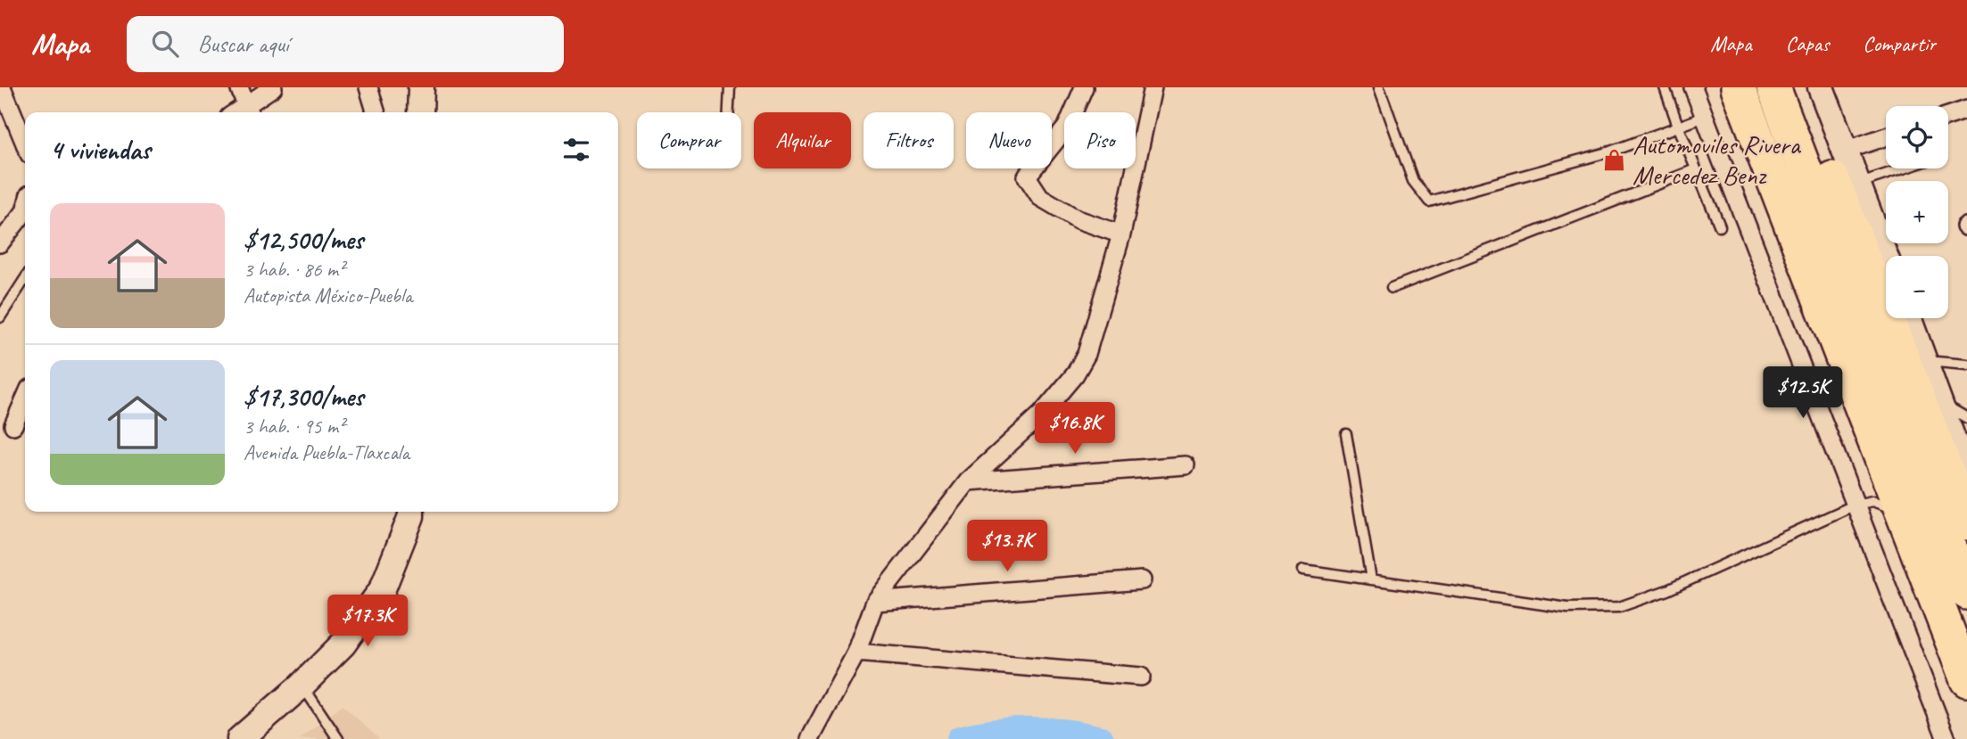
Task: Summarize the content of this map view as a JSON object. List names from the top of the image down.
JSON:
{
  "places": {
    "shop": ["Automoviles Rivera Mercedez Benz"]
  },
  "page": {
    "header": "Mapa",
    "search": "Buscar aquí",
    "nav": ["Mapa", "Capas", "Compartir"],
    "map_buttons": ["+", "−"],
    "chip": [
      "Comprar",
      "Alquilar",
      "Filtros",
      "Nuevo",
      "Piso"
    ],
    "heading": "4 viviendas",
    "list": [
      {
        "name": "$12,500/mes",
        "note": "3 hab. · 86 m² · Autopista México-Puebla"
      },
      {
        "name": "$17,300/mes",
        "note": "3 hab. · 95 m² · Avenida Puebla-Tlaxcala"
      }
    ],
    "price": [
      "$12.5K",
      "$16.8K",
      "$13.7K",
      "$17.3K"
    ]
  }
}
